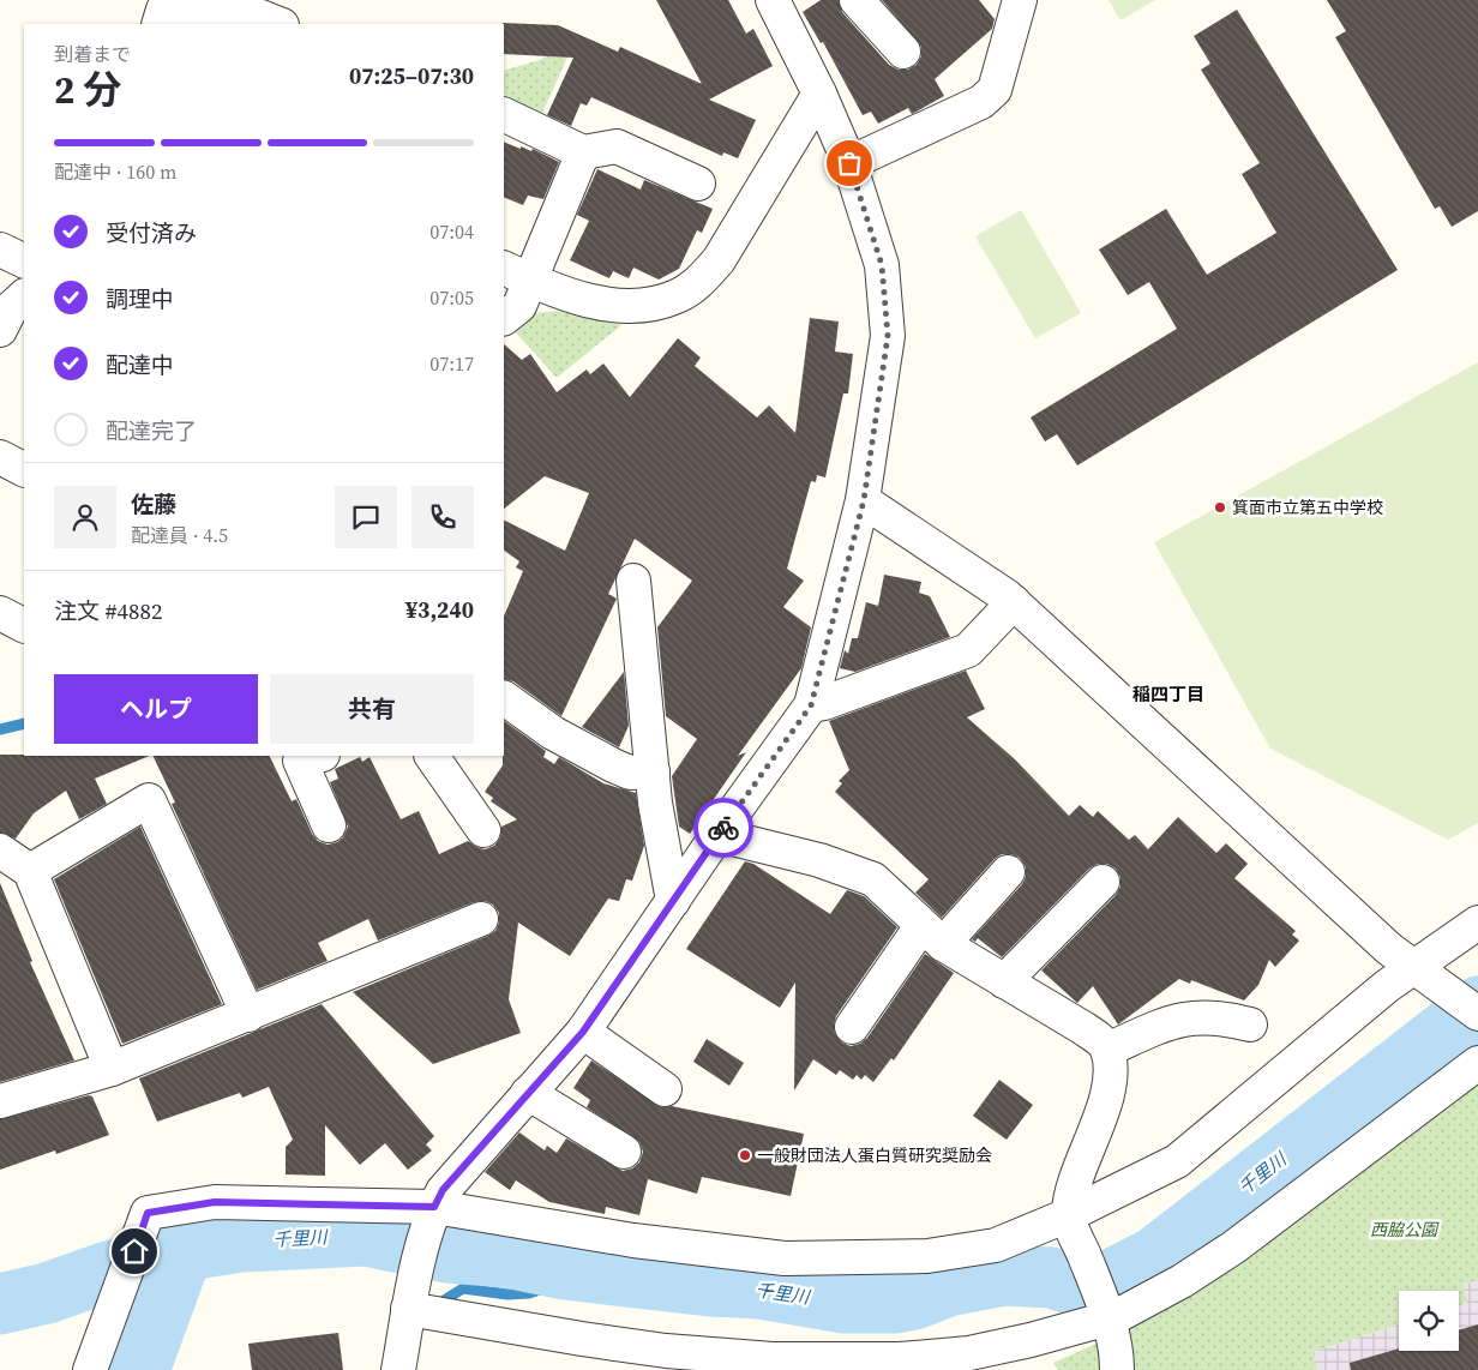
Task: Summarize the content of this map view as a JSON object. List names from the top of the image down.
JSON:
{
  "districts": ["稲四丁目"],
  "water": ["千里川"],
  "parks": ["西脇公園"],
  "places": ["箕面市立第五中学校", "一般財団法人蛋白質研究奨励会"],
  "page": {
    "heading": ["2 分", "到着まで", "07:25–07:30"],
    "panel": [
      "佐藤",
      "配達員 · 4.5",
      "注文 #4882",
      "¥3,240"
    ],
    "bar": "配達中 · 160 m",
    "list": [
      ["受付済み", "07:04"],
      ["調理中", "07:05"],
      ["配達中", "07:17"],
      "配達完了"
    ],
    "buttons": ["ヘルプ", "共有"]
  }
}
